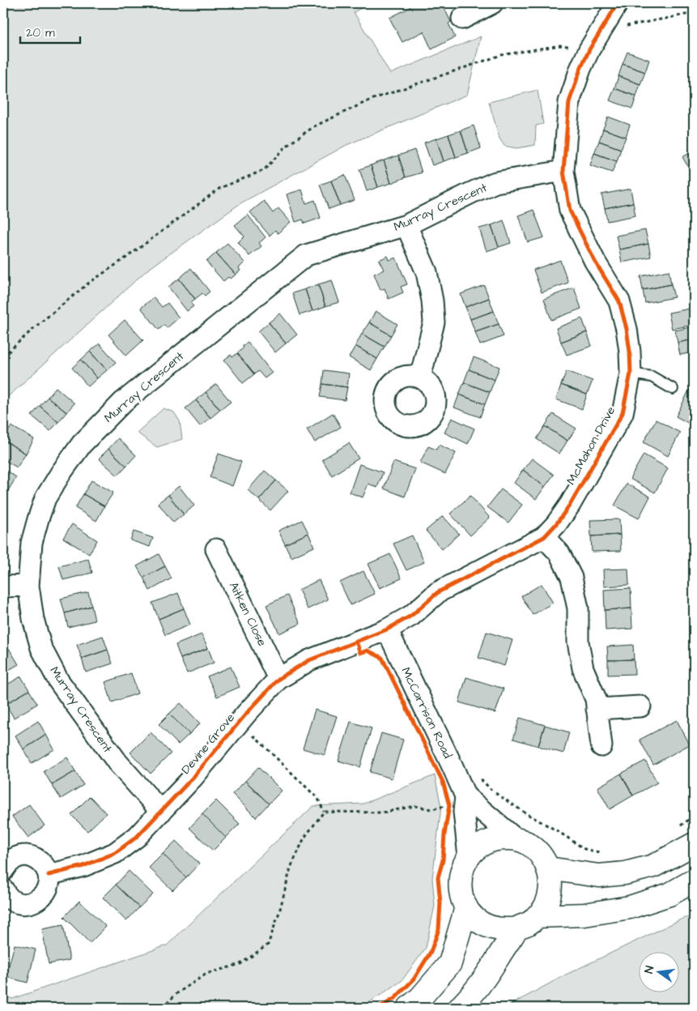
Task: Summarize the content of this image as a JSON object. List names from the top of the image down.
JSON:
{
  "streets": {
    "street": [
      "Murray Crescent",
      "McMahon Drive",
      "Aitken Close",
      "McCarrison Road",
      "Devine Grove"
    ]
  },
  "crossings": [
    ["Murray Crescent", "McMahon Drive"],
    ["Murray Crescent", "Devine Grove"],
    ["McMahon Drive", "McCarrison Road"],
    ["McMahon Drive", "Devine Grove"],
    ["Aitken Close", "Devine Grove"],
    ["McCarrison Road", "Devine Grove"]
  ],
  "scale_bar": "20 m",
  "north": "left"
}
